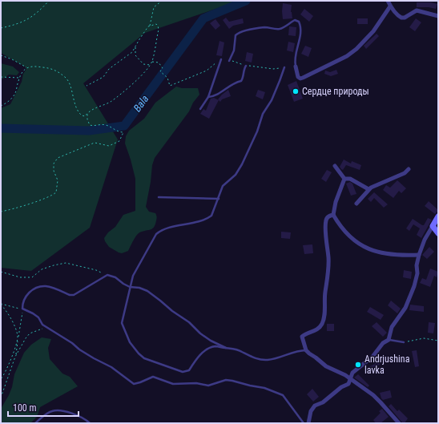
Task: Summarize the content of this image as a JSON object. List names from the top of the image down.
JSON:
{
  "water": ["Bala"],
  "places": ["Сердце природы", "Andrjushina lavka"],
  "scale_bar": "100 m"
}
